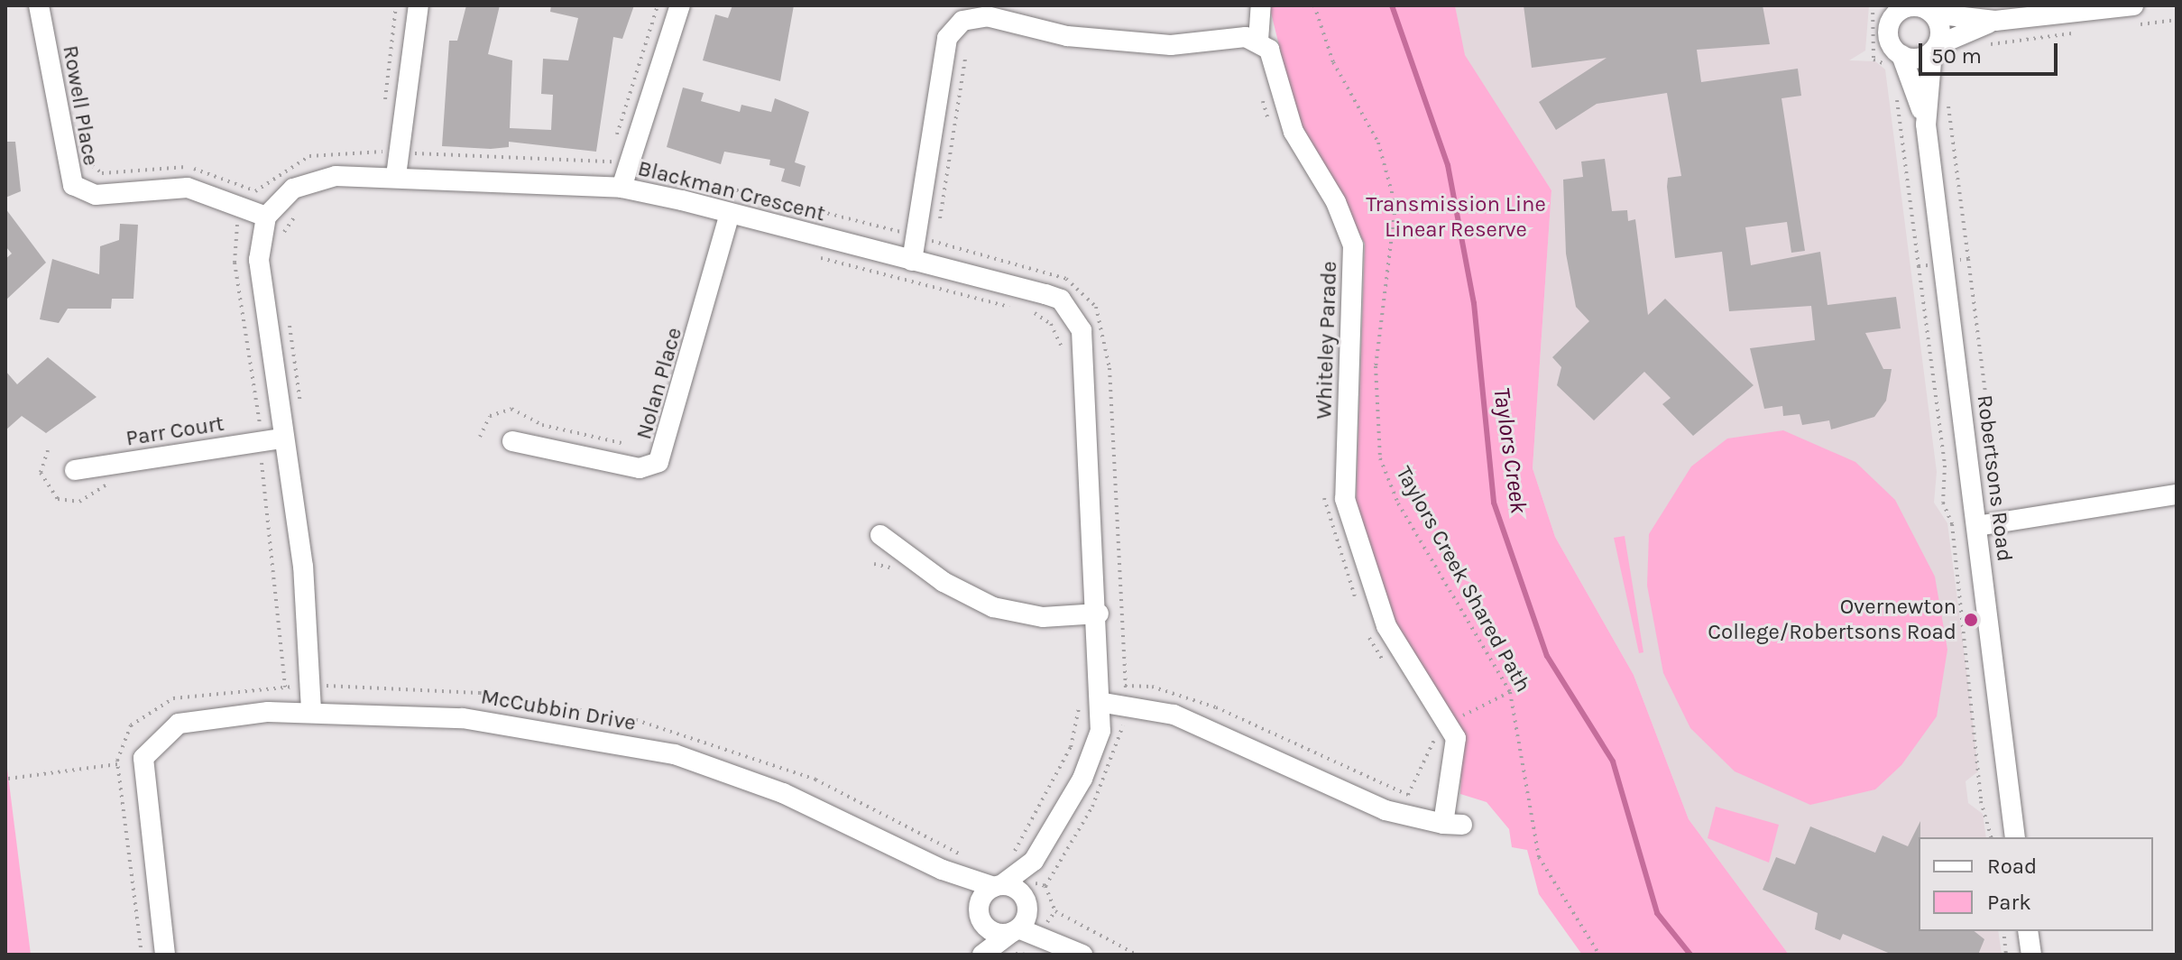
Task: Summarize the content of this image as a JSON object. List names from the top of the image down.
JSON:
{
  "streets": {
    "street": [
      "Rowell Place",
      "Blackman Crescent",
      "Whiteley Parade",
      "Nolan Place",
      "Parr Court",
      "Robertsons Road",
      "McCubbin Drive"
    ],
    "path": ["Taylors Creek Shared Path"]
  },
  "crossings": [
    ["Rowell Place", "Blackman Crescent"],
    ["Blackman Crescent", "Whiteley Parade"],
    ["Blackman Crescent", "Nolan Place"],
    ["Blackman Crescent", "McCubbin Drive"]
  ],
  "water": ["Taylors Creek"],
  "parks": ["Transmission Line Linear Reserve"],
  "places": ["Overnewton College/Robertsons Road"],
  "legend": ["Road", "Park"],
  "scale_bar": "50 m"
}
